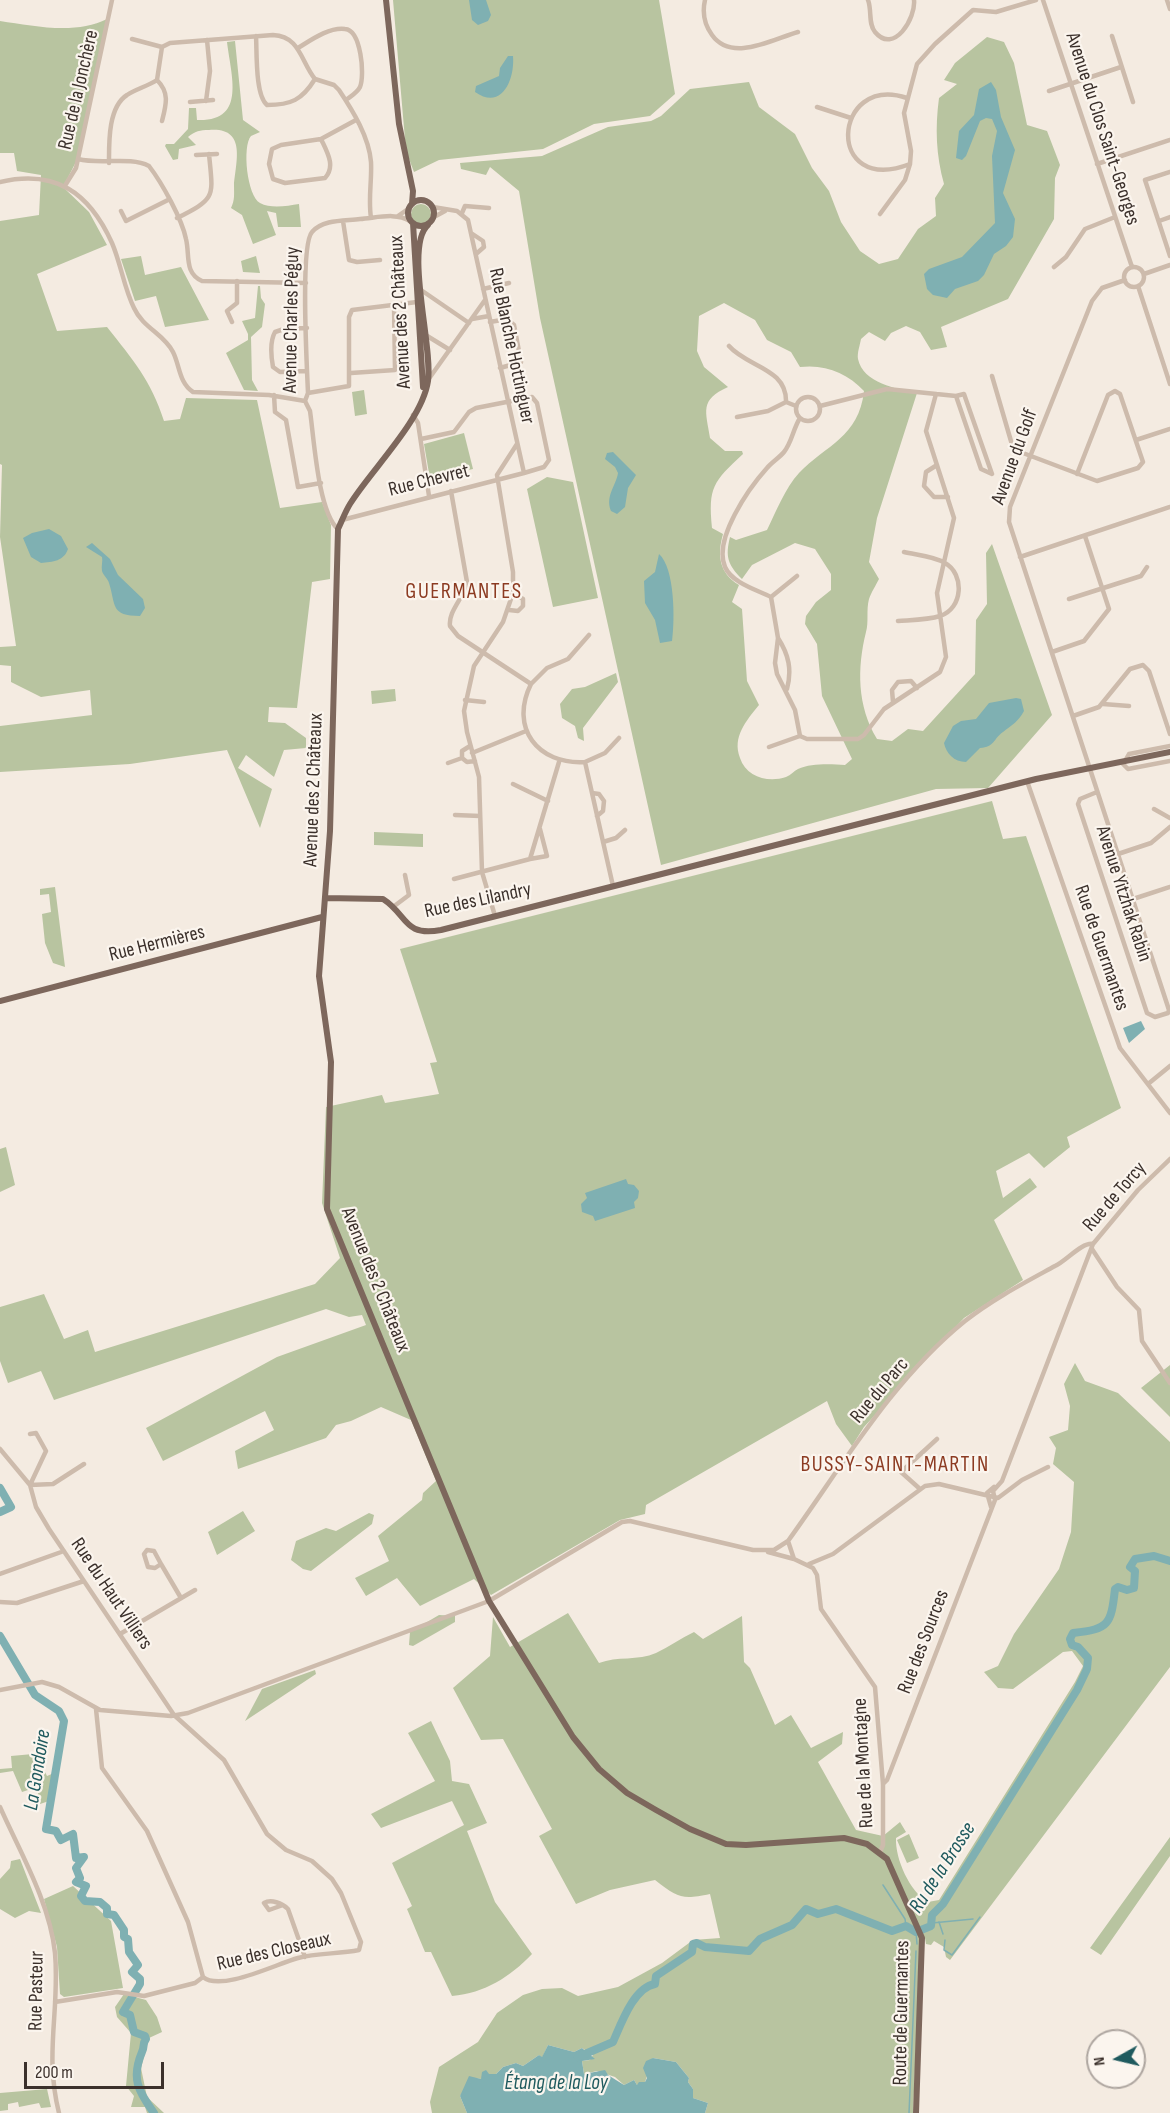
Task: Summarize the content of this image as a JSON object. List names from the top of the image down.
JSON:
{
  "streets": {
    "main road": [
      "Avenue des 2 Châteaux",
      "Rue des Lilandry",
      "Rue Hermières",
      "Route de Guermantes"
    ],
    "street": [
      "Rue de la Jonchère",
      "Avenue du Clos Saint-Georges",
      "Avenue Charles Péguy",
      "Rue Blanche Hottinguer",
      "Avenue du Golf",
      "Rue Chevret",
      "Avenue Yitzhak Rabin",
      "Rue de Guermantes",
      "Rue de Torcy",
      "Rue du Parc",
      "Rue du Haut Villiers",
      "Rue des Sources",
      "Rue de la Montagne",
      "Rue des Closeaux",
      "Rue Pasteur"
    ]
  },
  "crossings": [
    ["Avenue du Clos Saint-Georges", "Avenue du Golf"],
    ["Avenue des 2 Châteaux", "Avenue Charles Péguy"],
    ["Avenue des 2 Châteaux", "Rue Chevret"],
    ["Avenue des 2 Châteaux", "Rue des Lilandry"],
    ["Avenue des 2 Châteaux", "Rue Hermières"],
    ["Avenue des 2 Châteaux", "Rue de la Montagne"],
    ["Avenue des 2 Châteaux", "Route de Guermantes"],
    ["Rue Blanche Hottinguer", "Rue Chevret"],
    ["Avenue du Golf", "Avenue Yitzhak Rabin"],
    ["Avenue du Golf", "Rue des Lilandry"],
    ["Avenue Yitzhak Rabin", "Rue des Lilandry"],
    ["Rue des Lilandry", "Rue de Guermantes"],
    ["Rue de Torcy", "Rue du Parc"],
    ["Rue de Torcy", "Rue des Sources"],
    ["Rue du Haut Villiers", "Rue des Closeaux"],
    ["Rue des Sources", "Rue de la Montagne"],
    ["Rue de la Montagne", "Route de Guermantes"],
    ["Rue des Closeaux", "Rue Pasteur"]
  ],
  "districts": ["GUERMANTES", "BUSSY-SAINT-MARTIN"],
  "water": ["La Gondoire", "Ru de la Brosse", "Étang de la Loy"],
  "scale_bar": "200 m",
  "north": "left"
}
